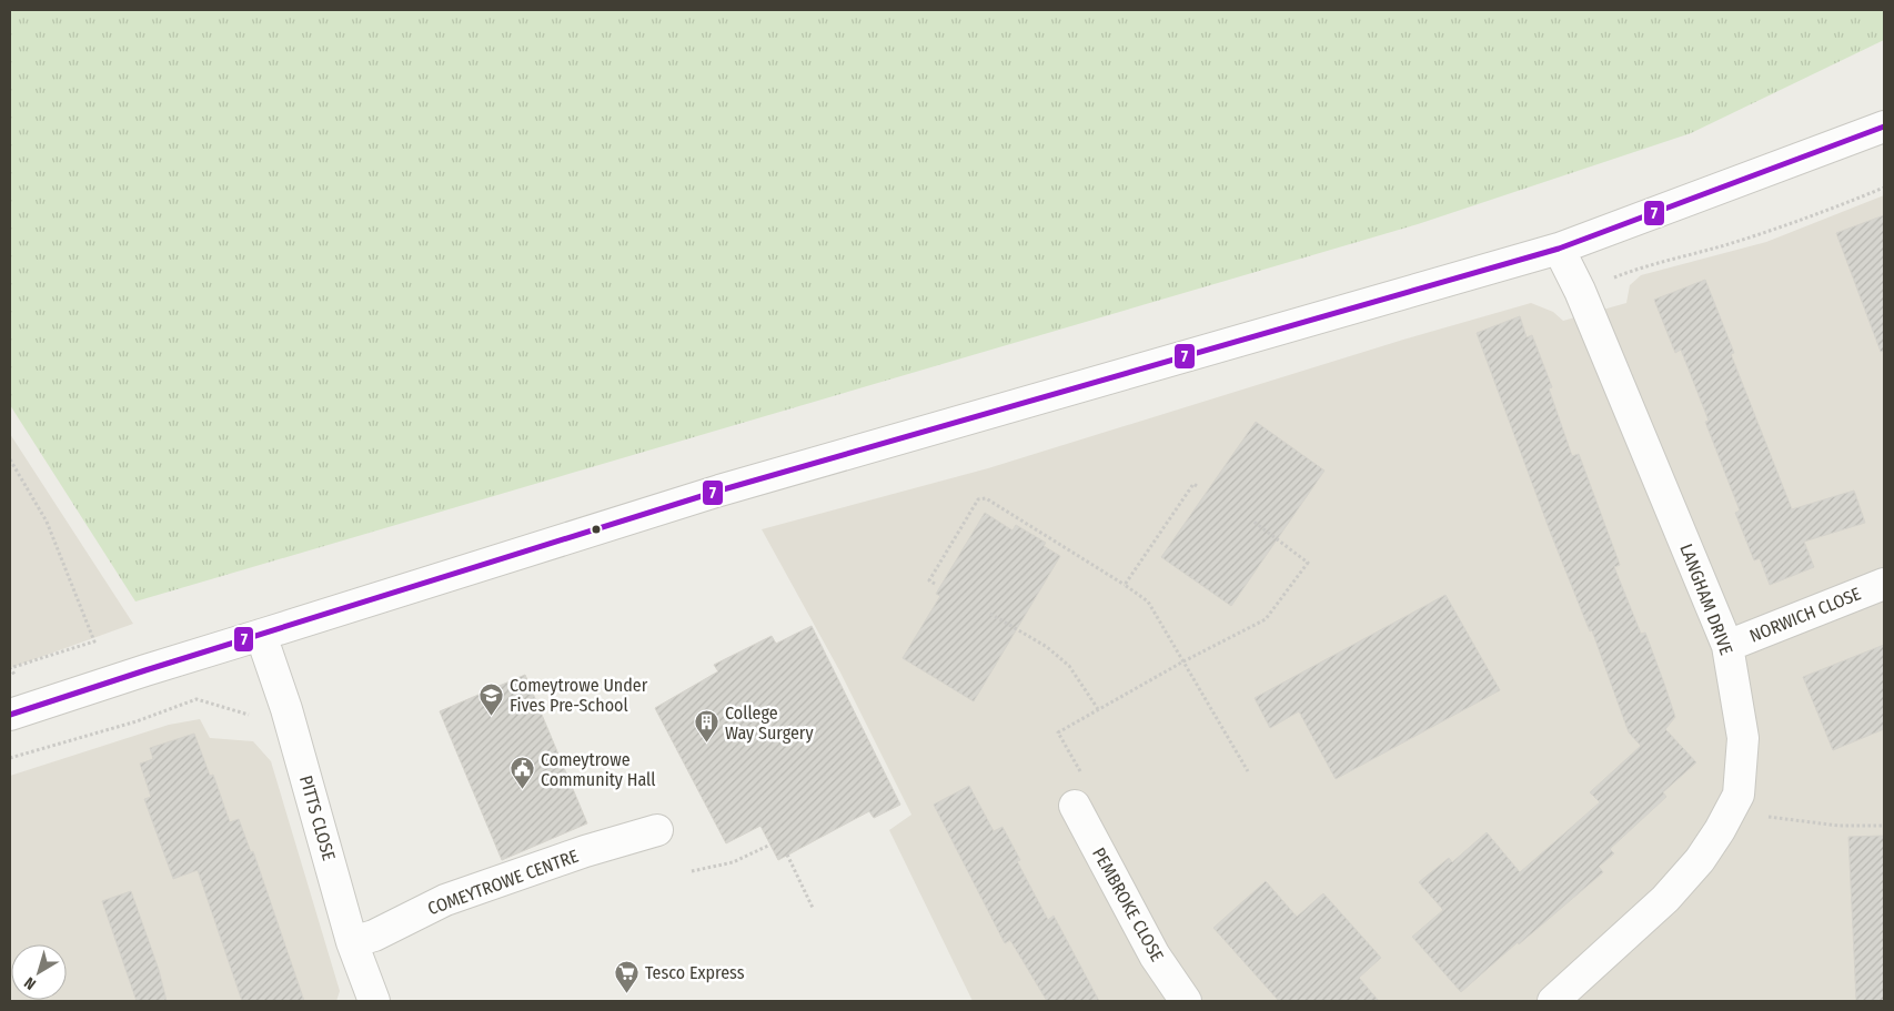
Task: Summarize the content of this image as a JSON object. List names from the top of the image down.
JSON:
{
  "streets": {
    "street": [
      "LANGHAM DRIVE",
      "NORWICH CLOSE",
      "PITTS CLOSE",
      "COMEYTROWE CENTRE",
      "PEMBROKE CLOSE"
    ]
  },
  "crossings": [
    ["LANGHAM DRIVE", "NORWICH CLOSE"],
    ["PITTS CLOSE", "COMEYTROWE CENTRE"]
  ],
  "places": {
    "school or university": ["Comeytrowe Under Fives Pre-School"],
    "building": ["College Way Surgery"],
    "public building": ["Comeytrowe Community Hall"],
    "supermarket": ["Tesco Express"]
  },
  "lines": ["transit line 7"],
  "north": "bottom left"
}
